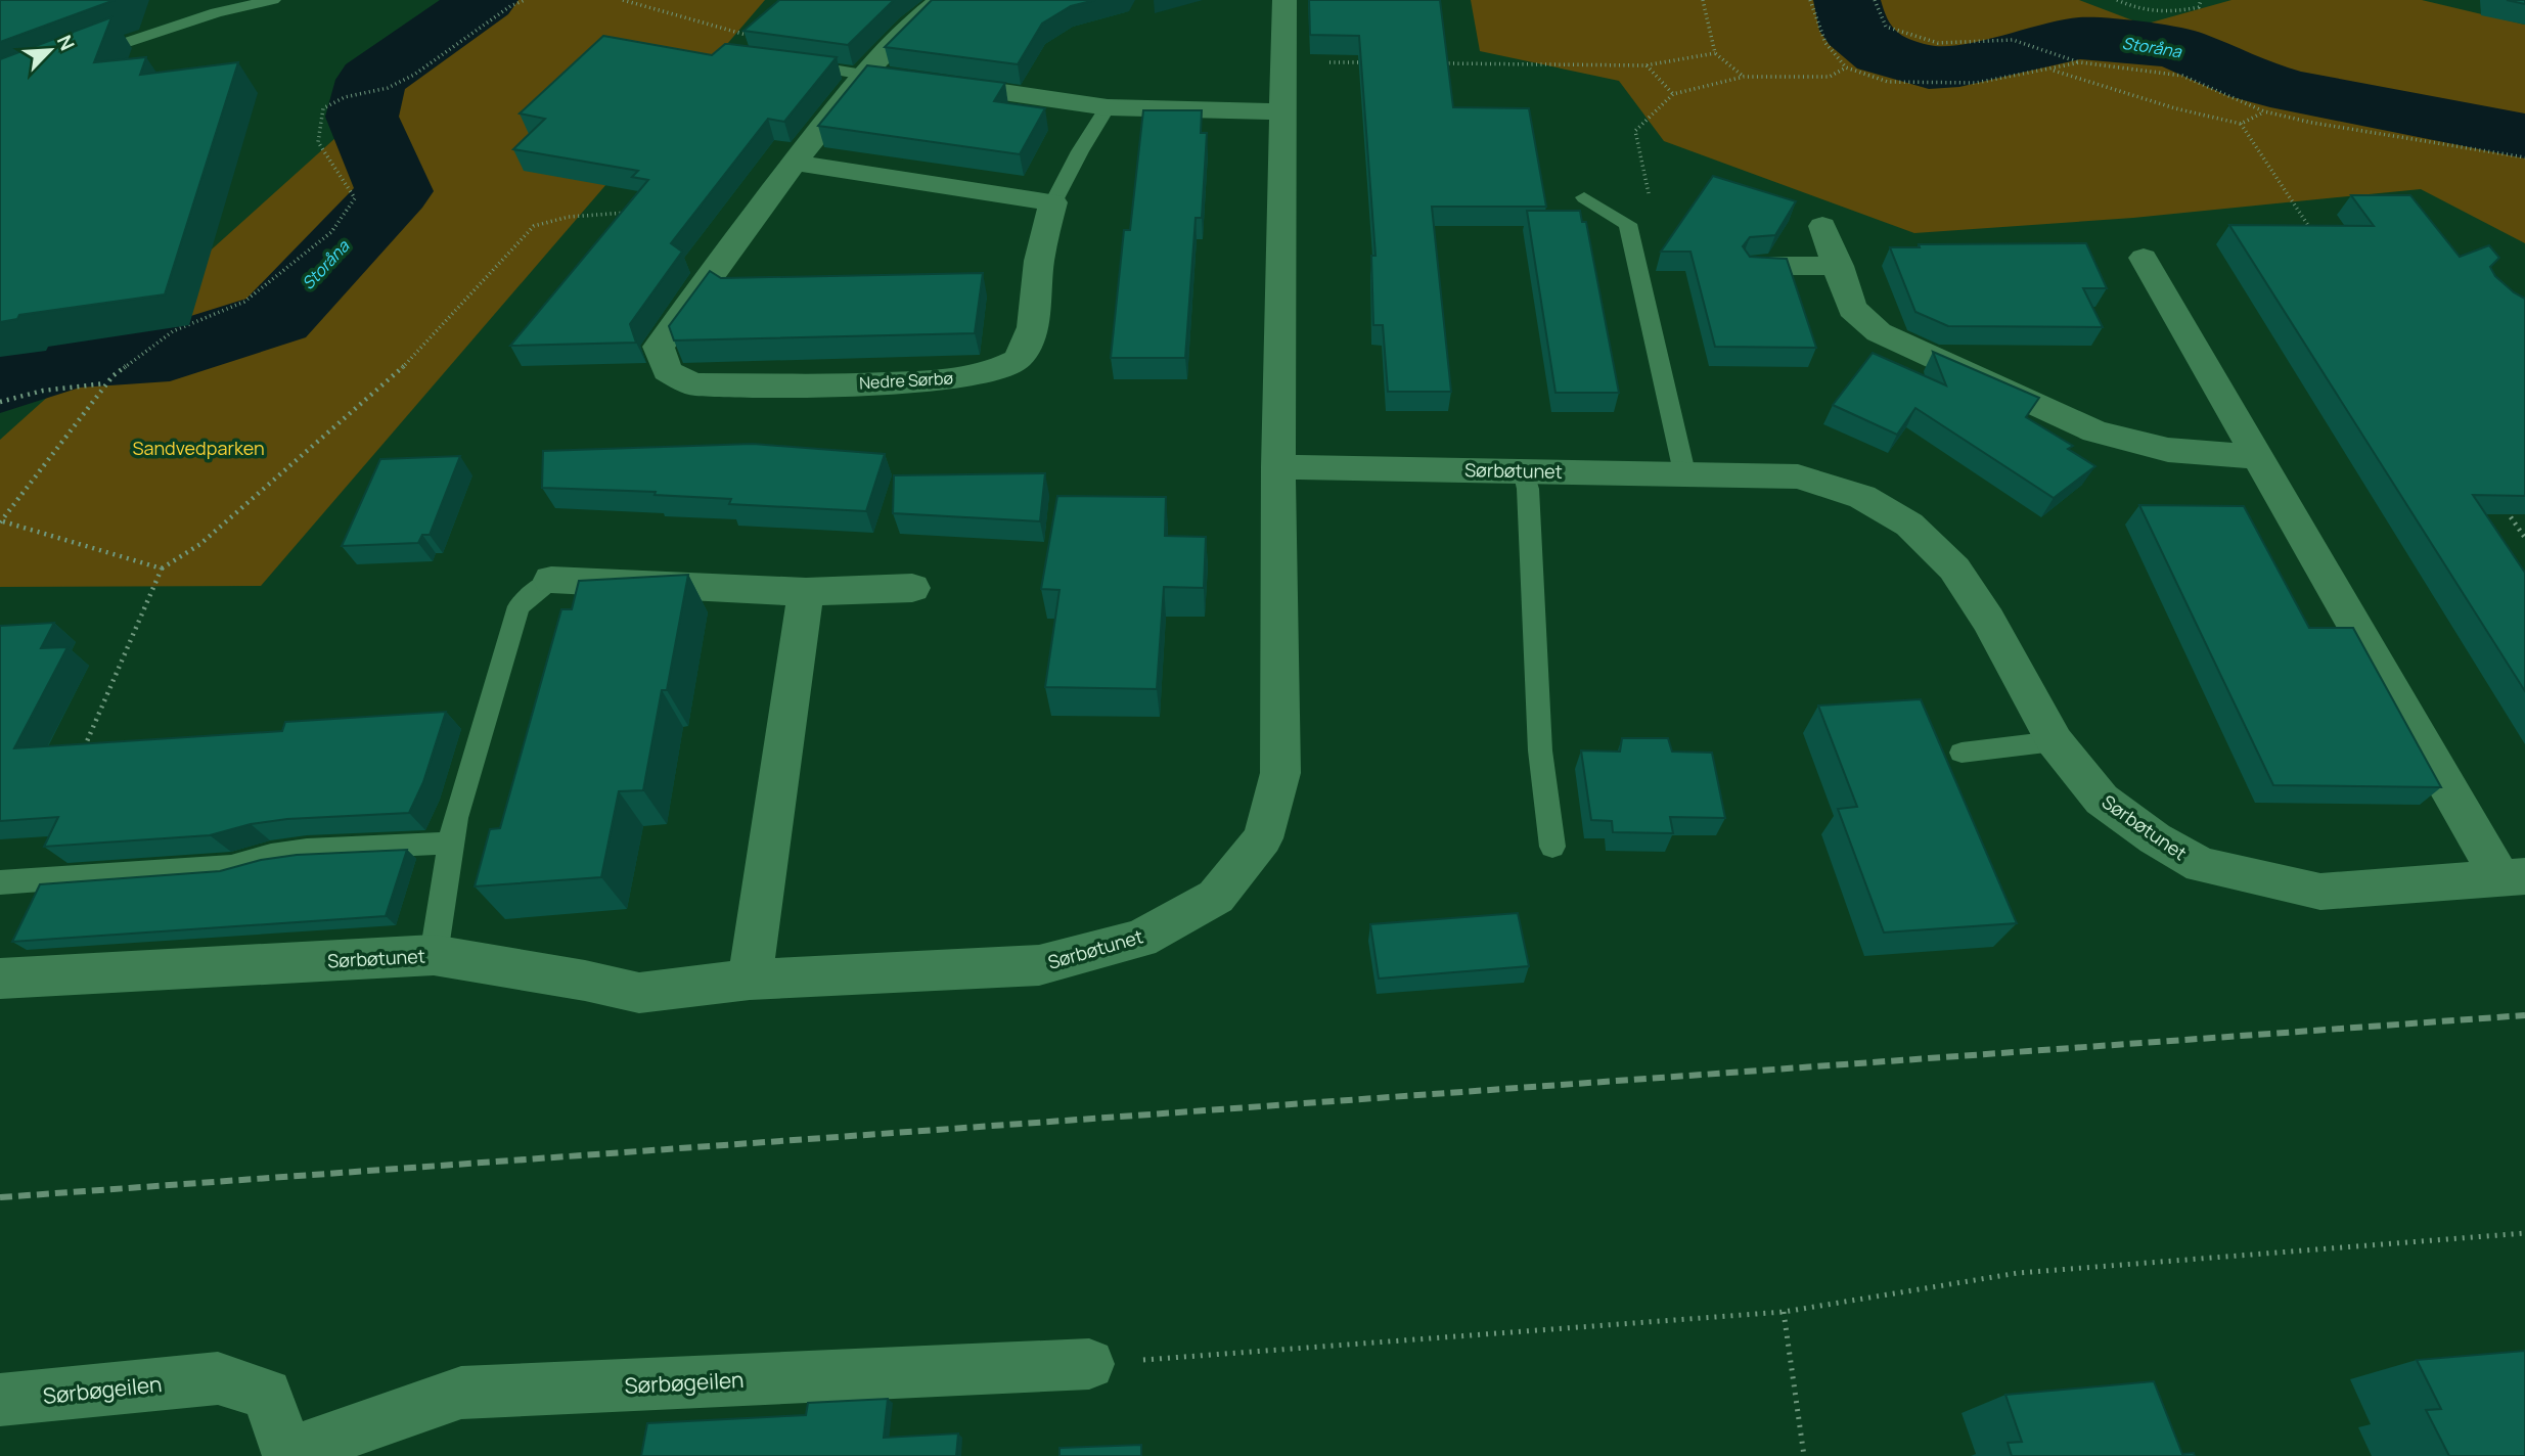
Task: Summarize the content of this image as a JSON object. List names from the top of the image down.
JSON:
{
  "streets": {
    "street": ["Nedre Sørbø", "Sørbøtunet", "Sørbøgeilen"]
  },
  "water": ["Storåna"],
  "parks": ["Sandvedparken"],
  "north": "top right"
}
